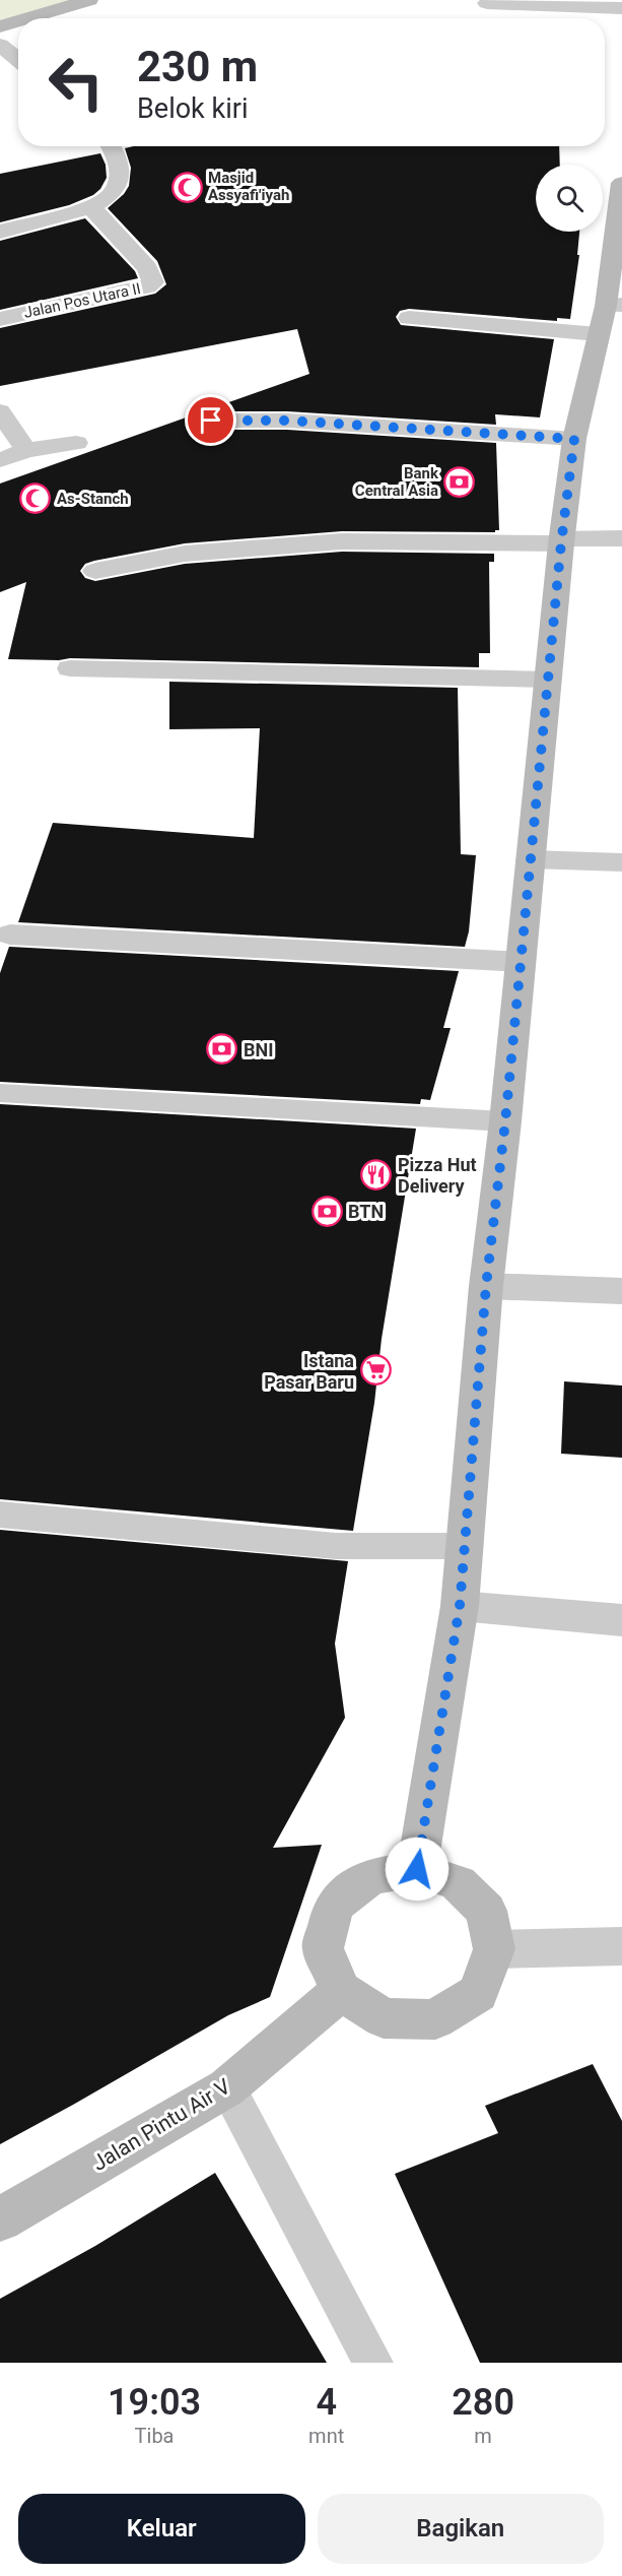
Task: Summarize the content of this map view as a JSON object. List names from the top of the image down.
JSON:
{
  "streets": {
    "street": ["Jalan Pos Utara II", "Jalan Pintu Air V"]
  },
  "places": {
    "mosque": ["Masjid Assyafi'iyah", "As-Stanch"],
    "bank": ["Bank Central Asia", "BNI", "BTN"],
    "restaurant": ["Pizza Hut Delivery"],
    "supermarket": ["Istana Pasar Baru"]
  },
  "page": {
    "turn": ["230 m", "Belok kiri"],
    "eta": [
      "19:03",
      "Tiba",
      "4",
      "mnt",
      "280",
      "m"
    ],
    "buttons": ["Keluar", "Bagikan"]
  }
}
